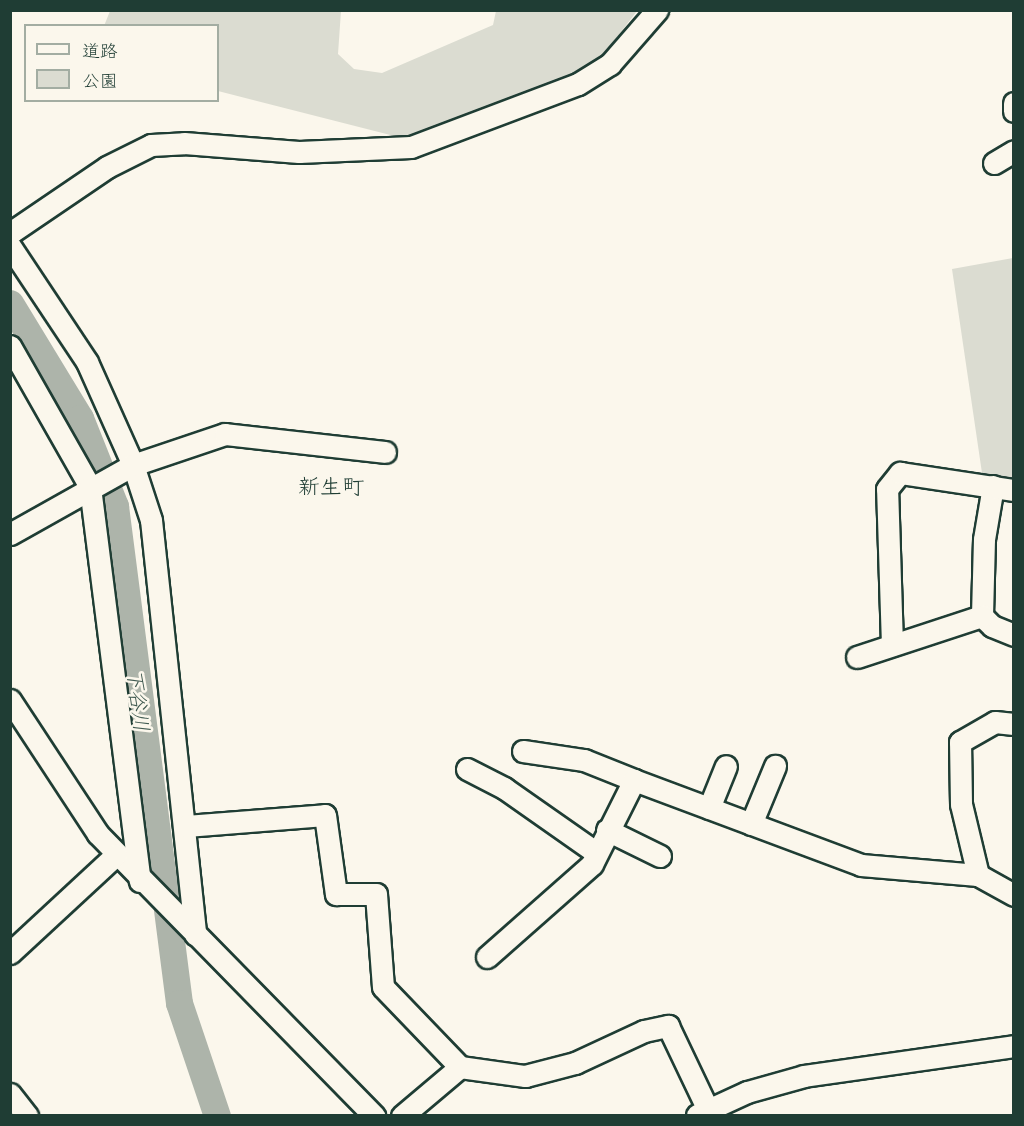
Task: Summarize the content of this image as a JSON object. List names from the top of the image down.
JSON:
{
  "districts": ["新生町"],
  "water": ["下谷川"],
  "legend": ["道路", "公園"]
}
